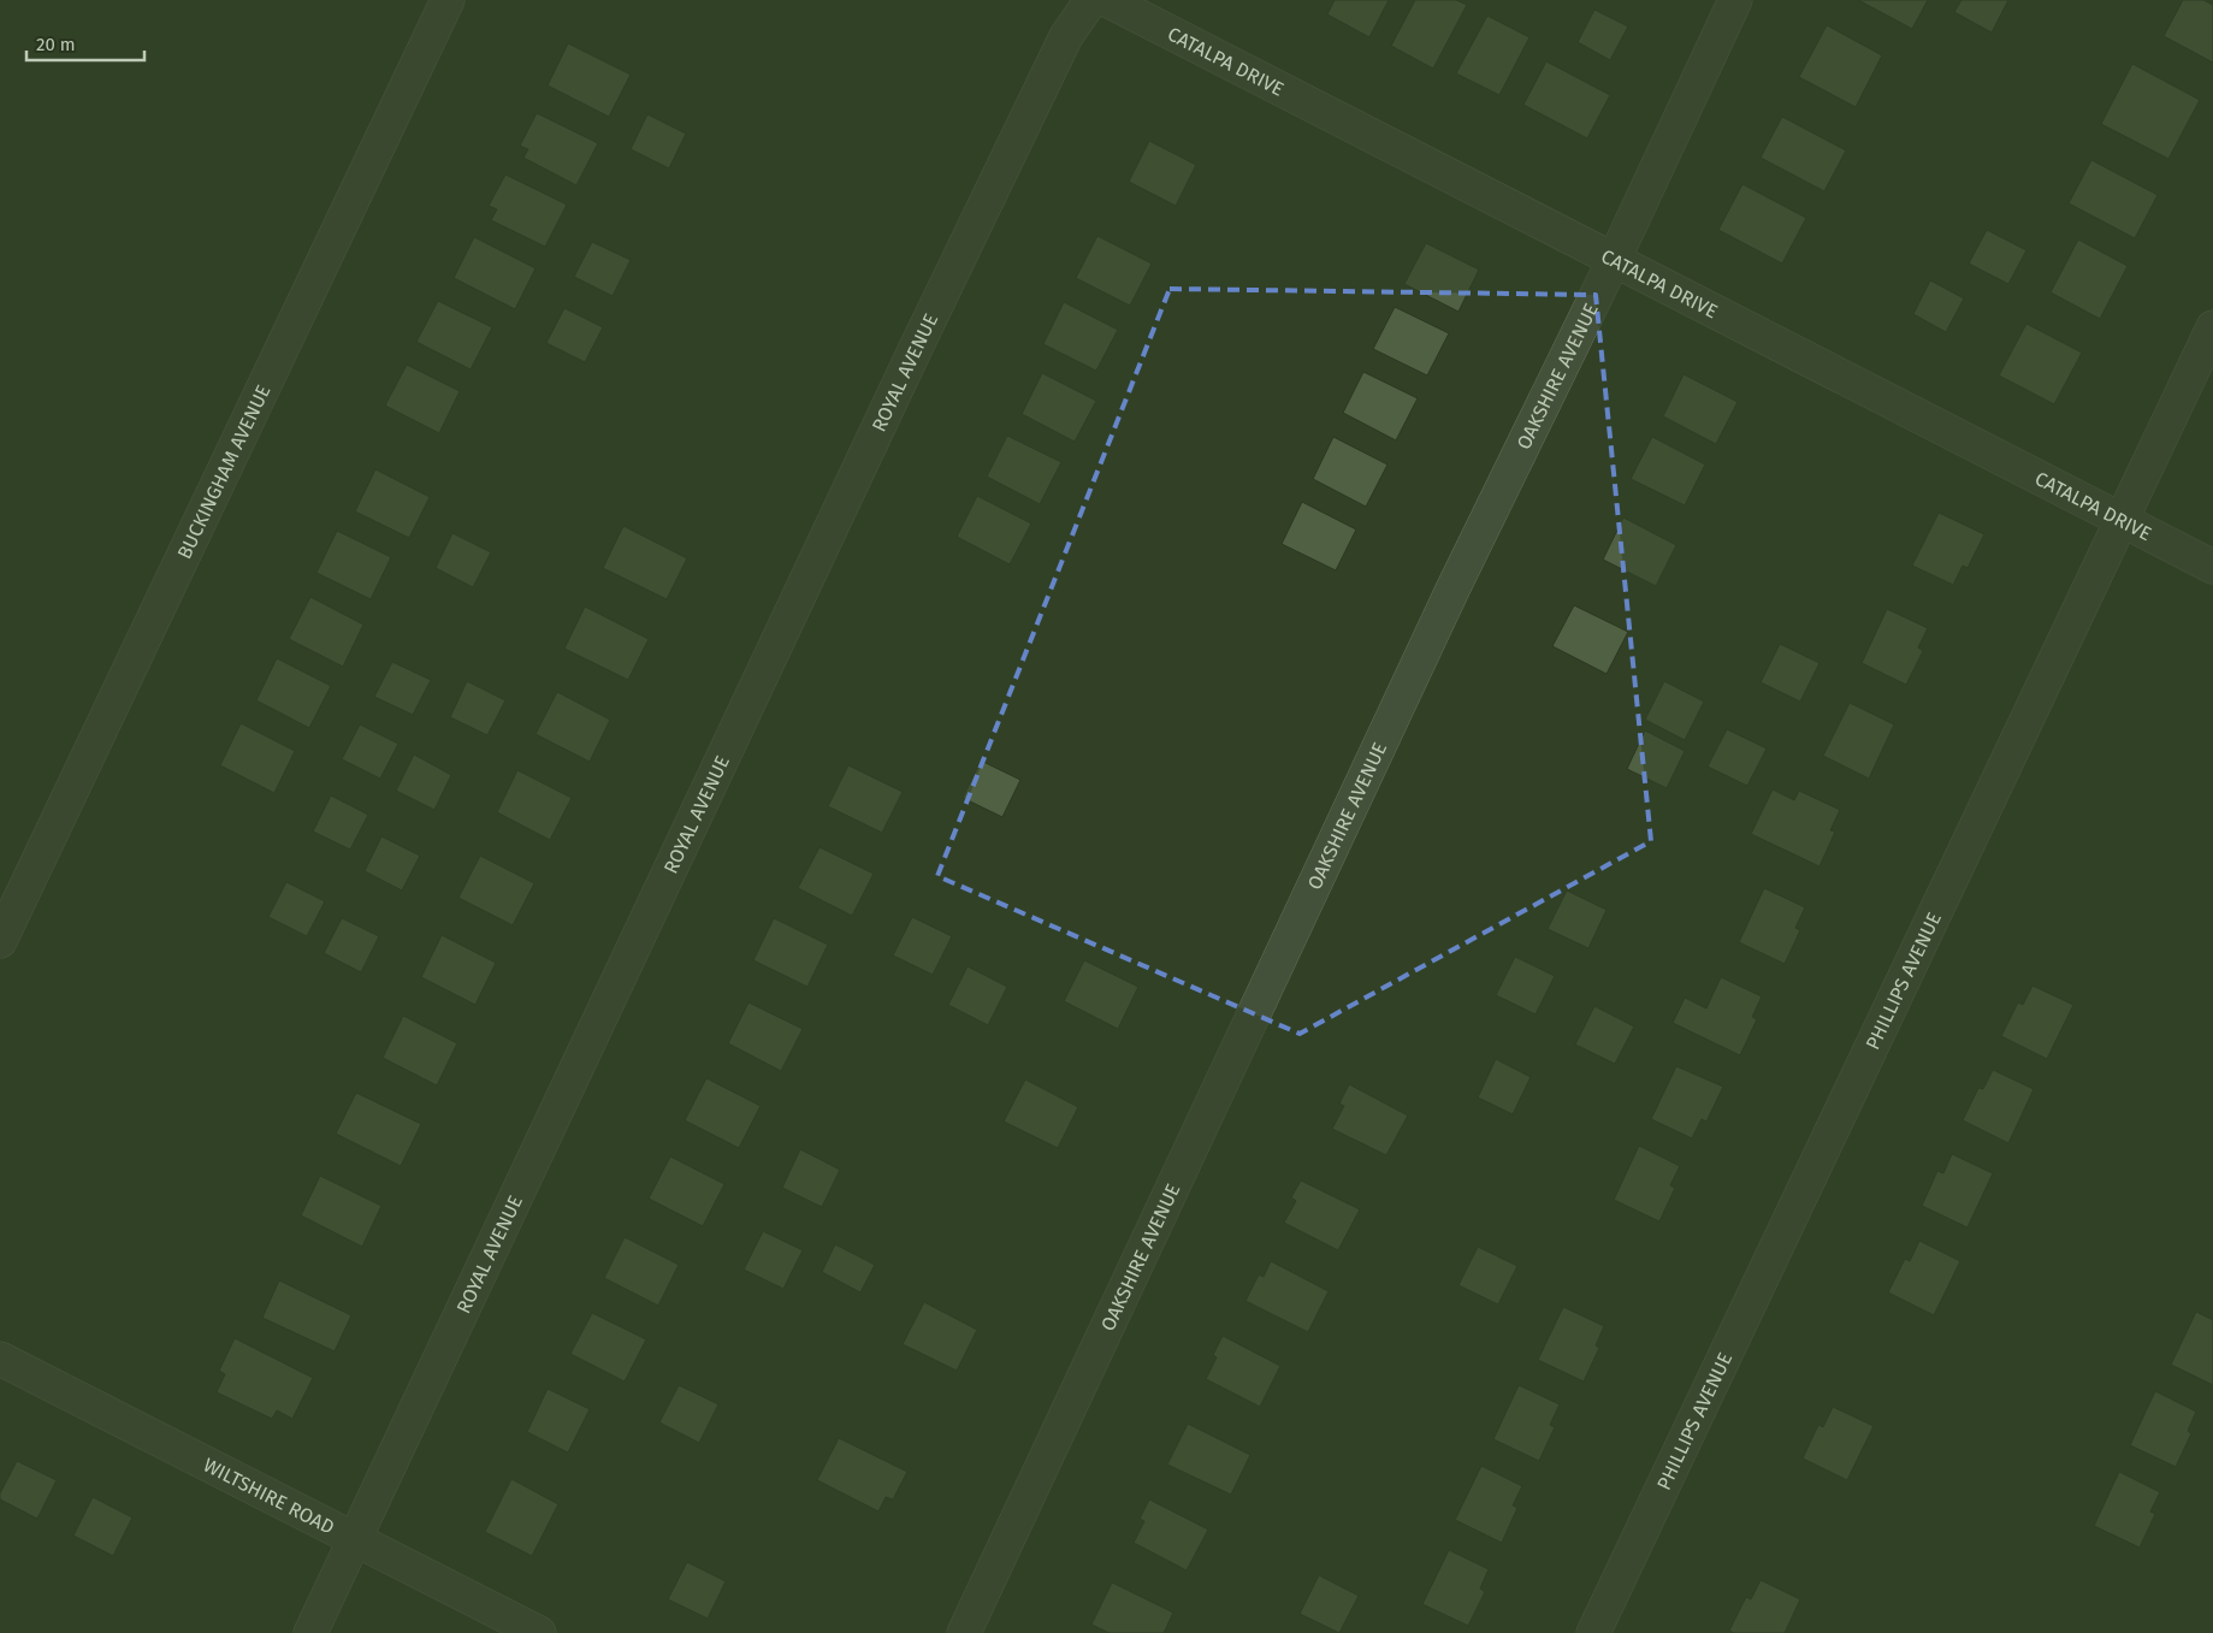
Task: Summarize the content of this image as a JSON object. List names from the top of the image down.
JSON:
{
  "streets": {
    "street": [
      "CATALPA DRIVE",
      "ROYAL AVENUE",
      "OAKSHIRE AVENUE",
      "BUCKINGHAM AVENUE",
      "PHILLIPS AVENUE",
      "WILTSHIRE ROAD"
    ]
  },
  "crossings": [
    ["CATALPA DRIVE", "OAKSHIRE AVENUE"],
    ["CATALPA DRIVE", "PHILLIPS AVENUE"],
    ["ROYAL AVENUE", "WILTSHIRE ROAD"]
  ],
  "scale_bar": "20 m"
}
